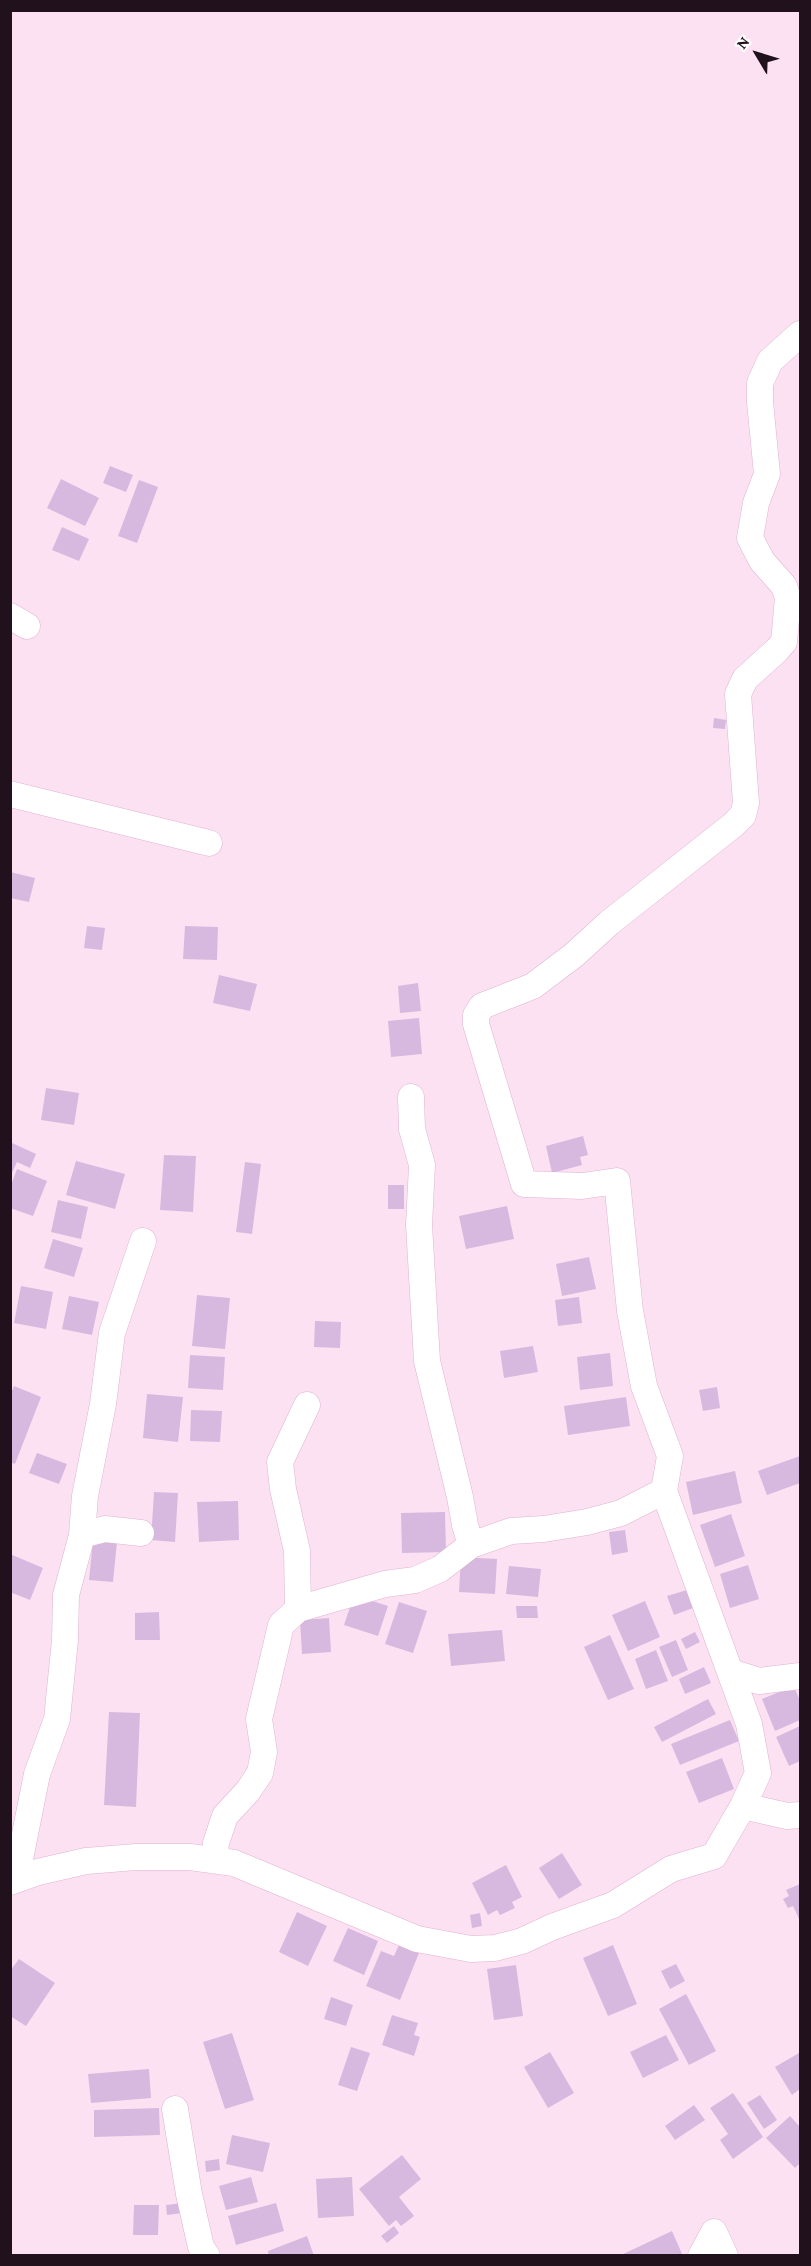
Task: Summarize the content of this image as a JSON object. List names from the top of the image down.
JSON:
{
  "north": "top left"
}
